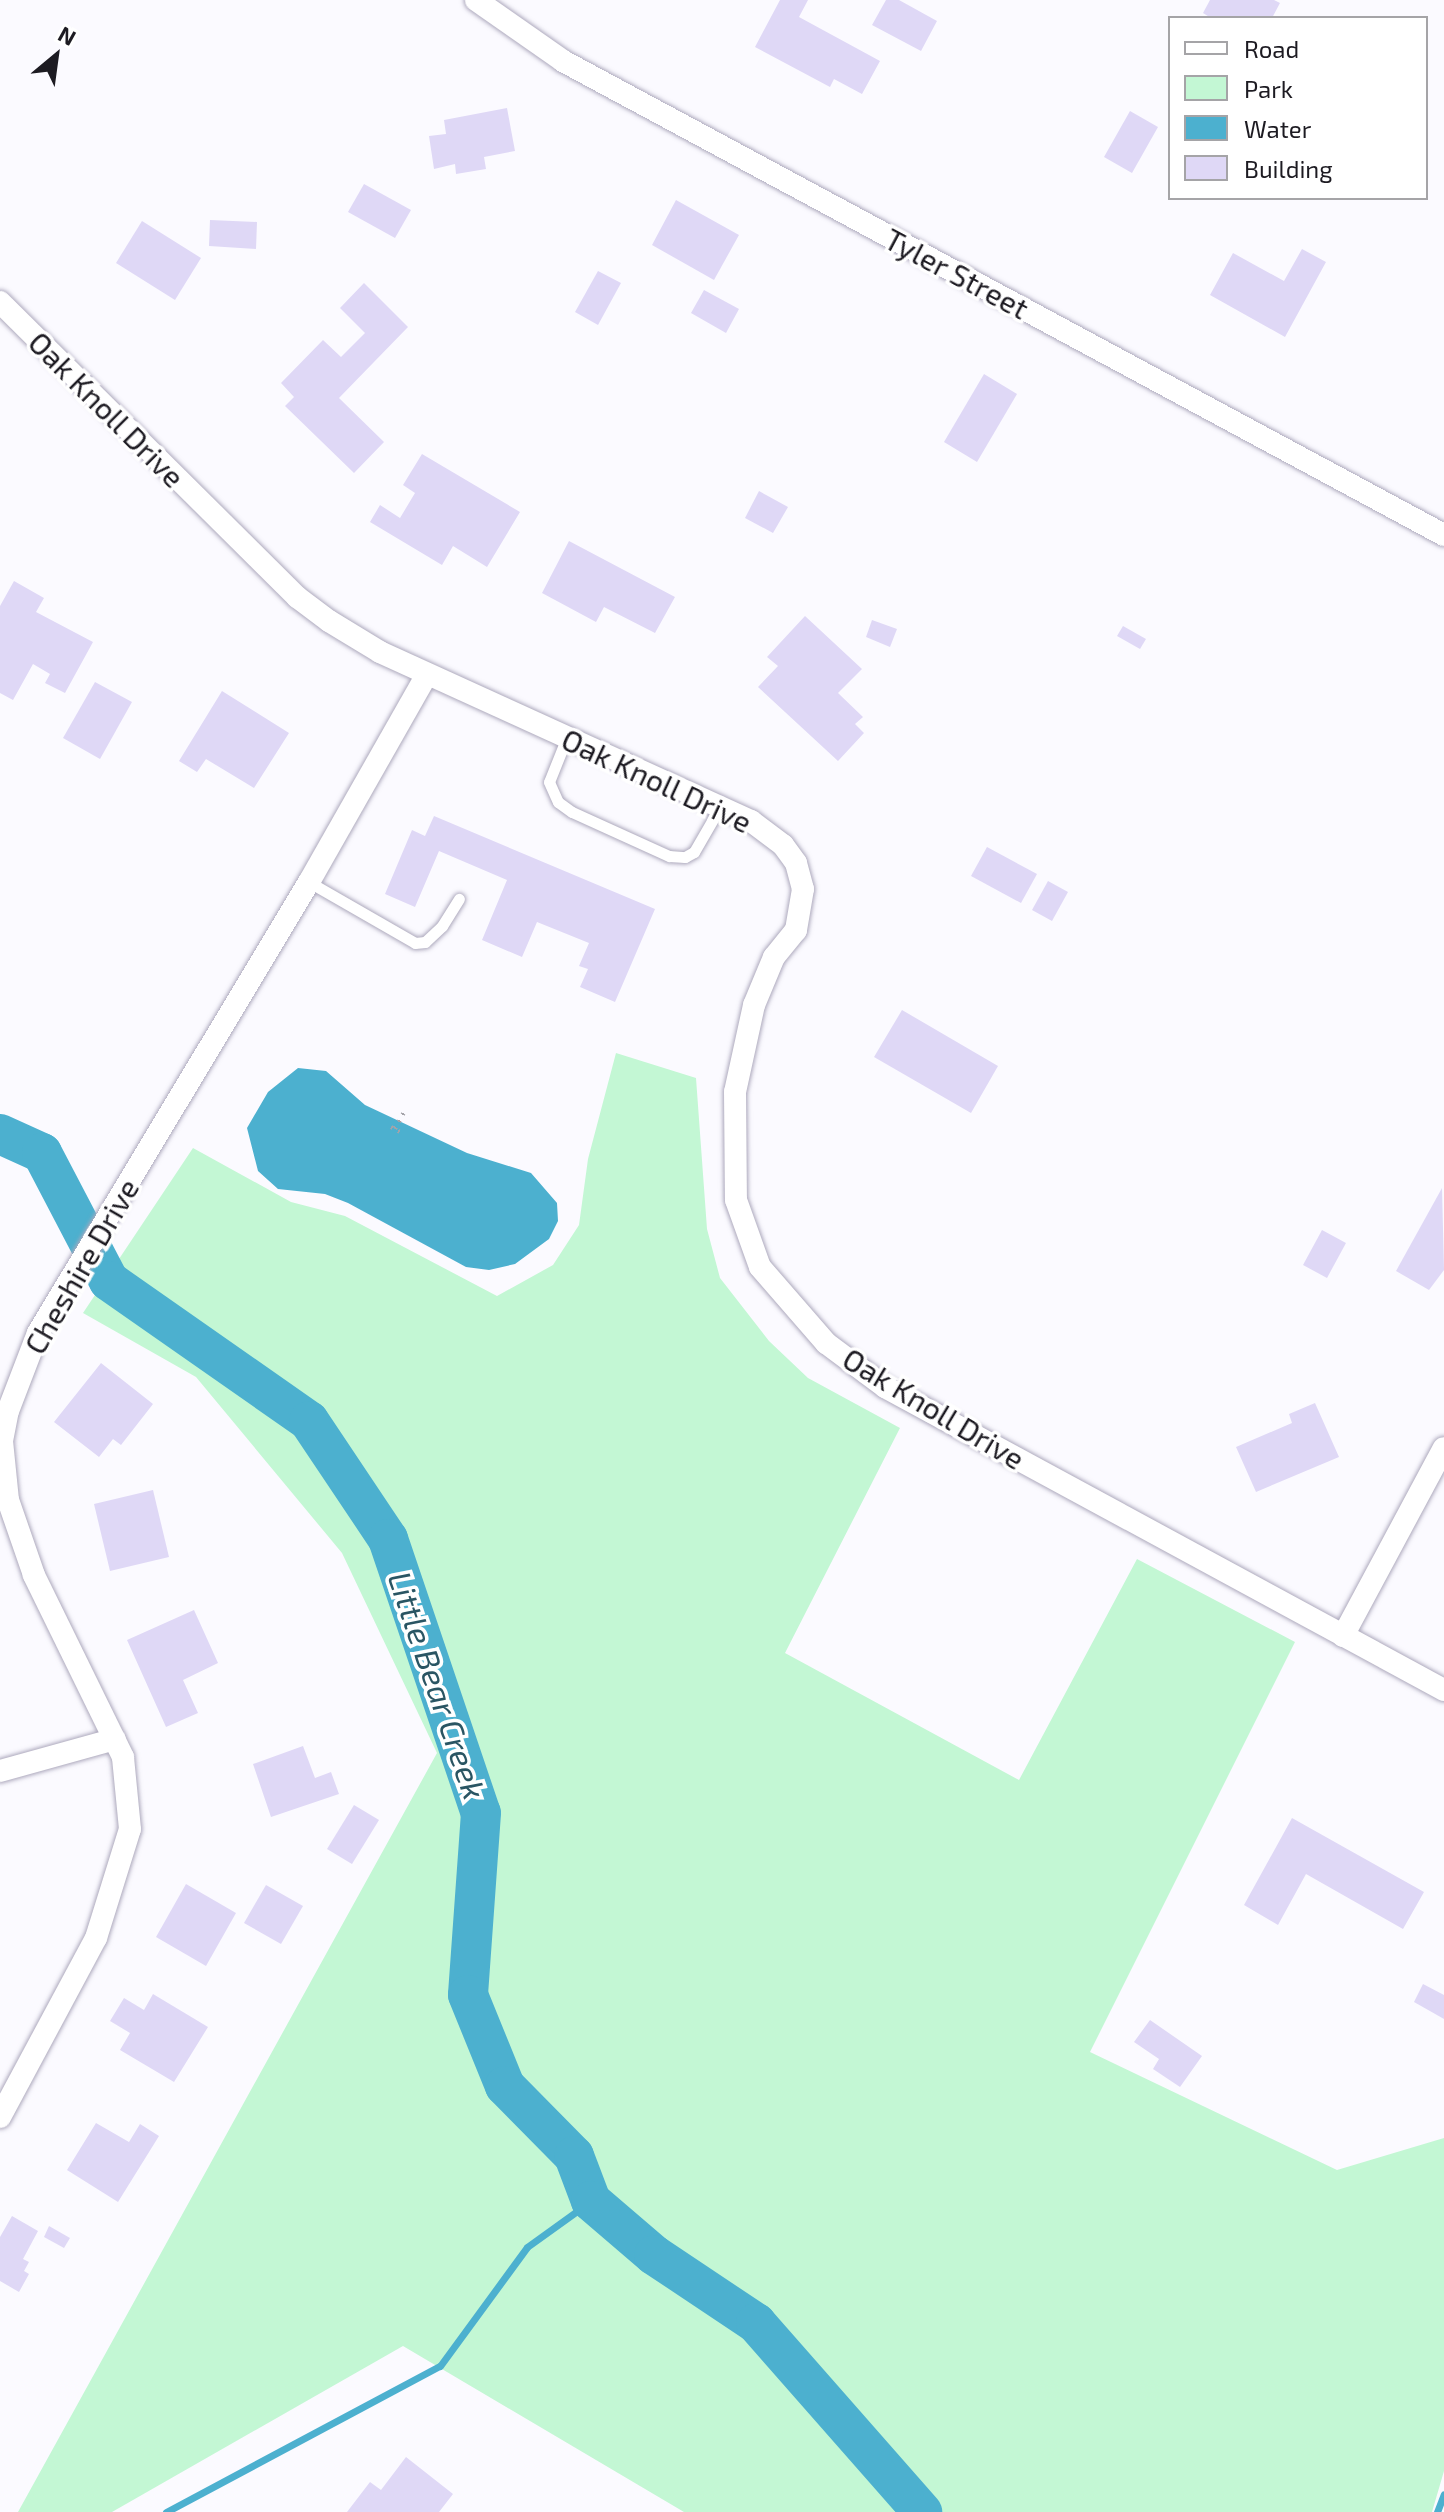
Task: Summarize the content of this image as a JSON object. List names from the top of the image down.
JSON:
{
  "streets": {
    "street": ["Tyler Street", "Oak Knoll Drive", "Cheshire Drive"]
  },
  "crossings": [
    ["Oak Knoll Drive", "Cheshire Drive"]
  ],
  "water": ["Little Bear Creek"],
  "legend": [
    "Road",
    "Park",
    "Water",
    "Building"
  ],
  "north": "top right"
}
